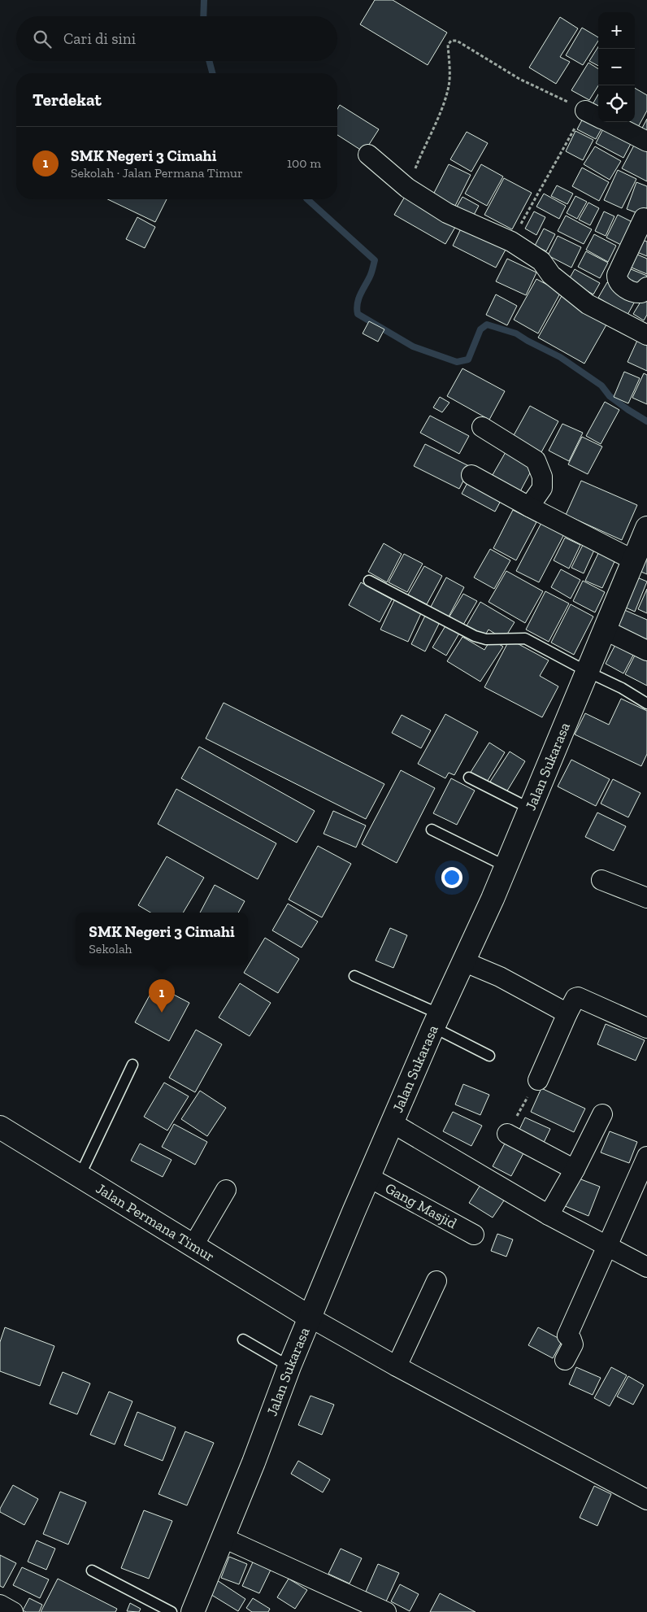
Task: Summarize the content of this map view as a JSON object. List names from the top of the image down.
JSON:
{
  "streets": {
    "street": ["Jalan Sukarasa", "Gang Masjid", "Jalan Permana Timur"]
  },
  "crossings": [
    ["Jalan Sukarasa", "Gang Masjid"],
    ["Jalan Sukarasa", "Jalan Permana Timur"]
  ],
  "page": {
    "map_buttons": ["+", "−"],
    "search": "Cari di sini",
    "heading": "Terdekat",
    "list": [
      {
        "mark": "1",
        "name": "SMK Negeri 3 Cimahi",
        "note": "Sekolah · Jalan Permana Timur",
        "value": "100 m"
      }
    ],
    "popup": ["SMK Negeri 3 Cimahi", "Sekolah"],
    "pins": "1"
  }
}
